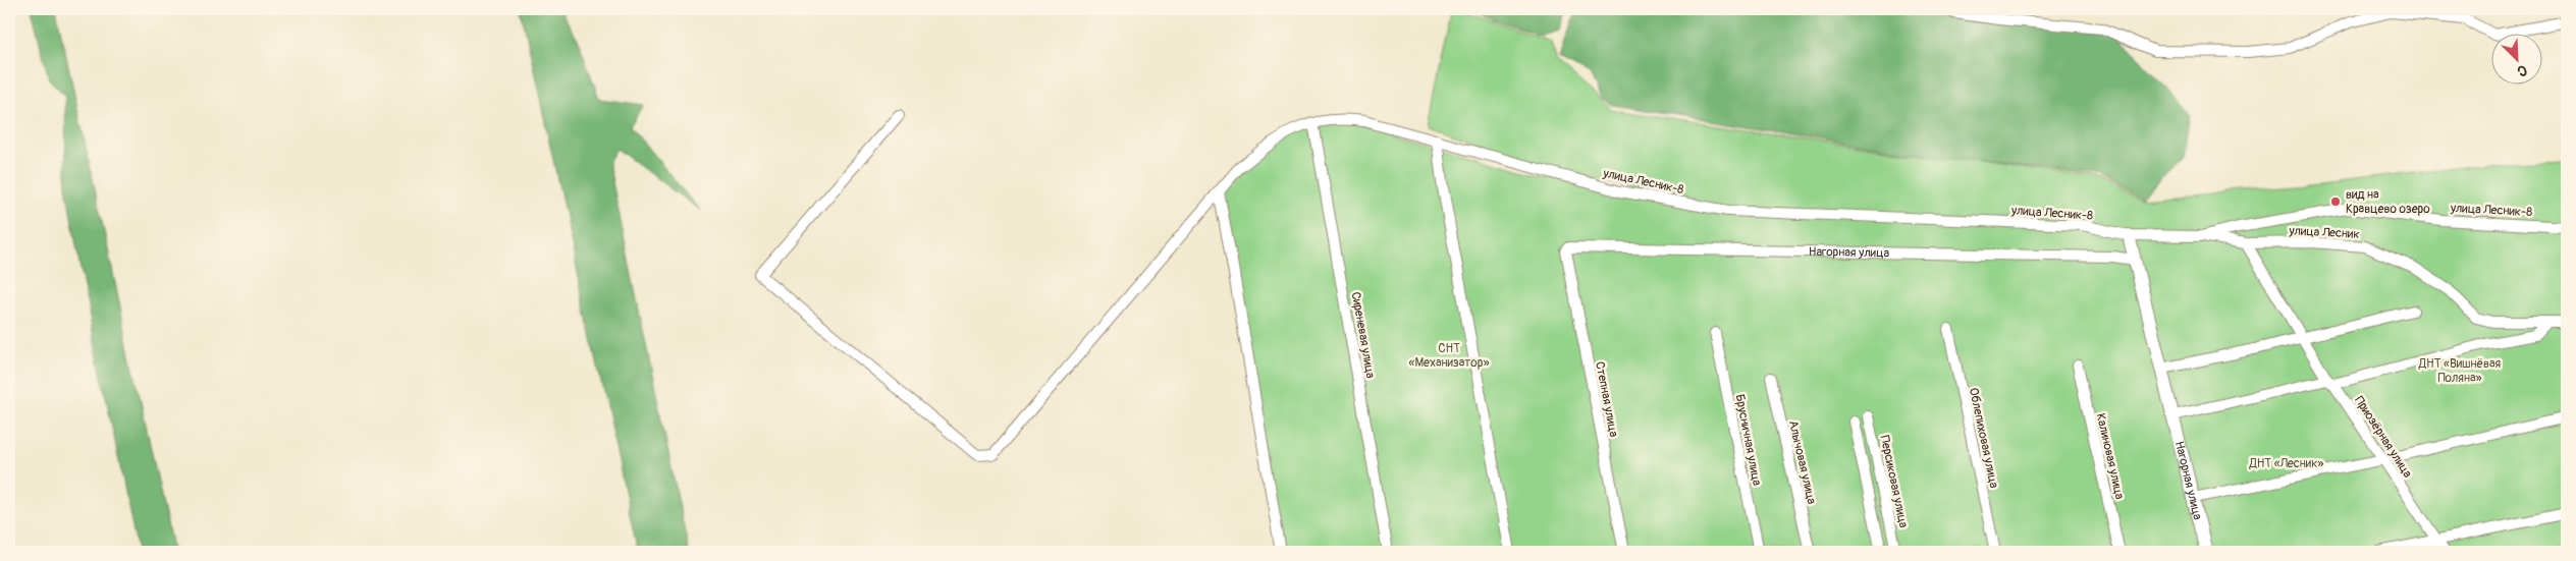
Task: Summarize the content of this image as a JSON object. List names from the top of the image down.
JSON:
{
  "streets": {
    "street": [
      "улица Лесник-8",
      "улица Лесник",
      "Нагорная улица",
      "Сиреневая улица",
      "Степная улица",
      "Приозёрная улица",
      "Облепиховая улица",
      "Брусничная улица",
      "Калиновая улица",
      "Алычовая улица",
      "Персиковая улица"
    ]
  },
  "crossings": [
    ["улица Лесник-8", "улица Лесник"],
    ["улица Лесник-8", "Нагорная улица"],
    ["улица Лесник-8", "Сиреневая улица"],
    ["улица Лесник", "Приозёрная улица"],
    ["Нагорная улица", "Степная улица"]
  ],
  "parks": ["СНТ «Механизатор»", "ДНТ «Вишнёвая Поляна»", "ДНТ «Лесник»"],
  "places": ["вид на Кравцево озеро"],
  "north": "bottom right"
}
